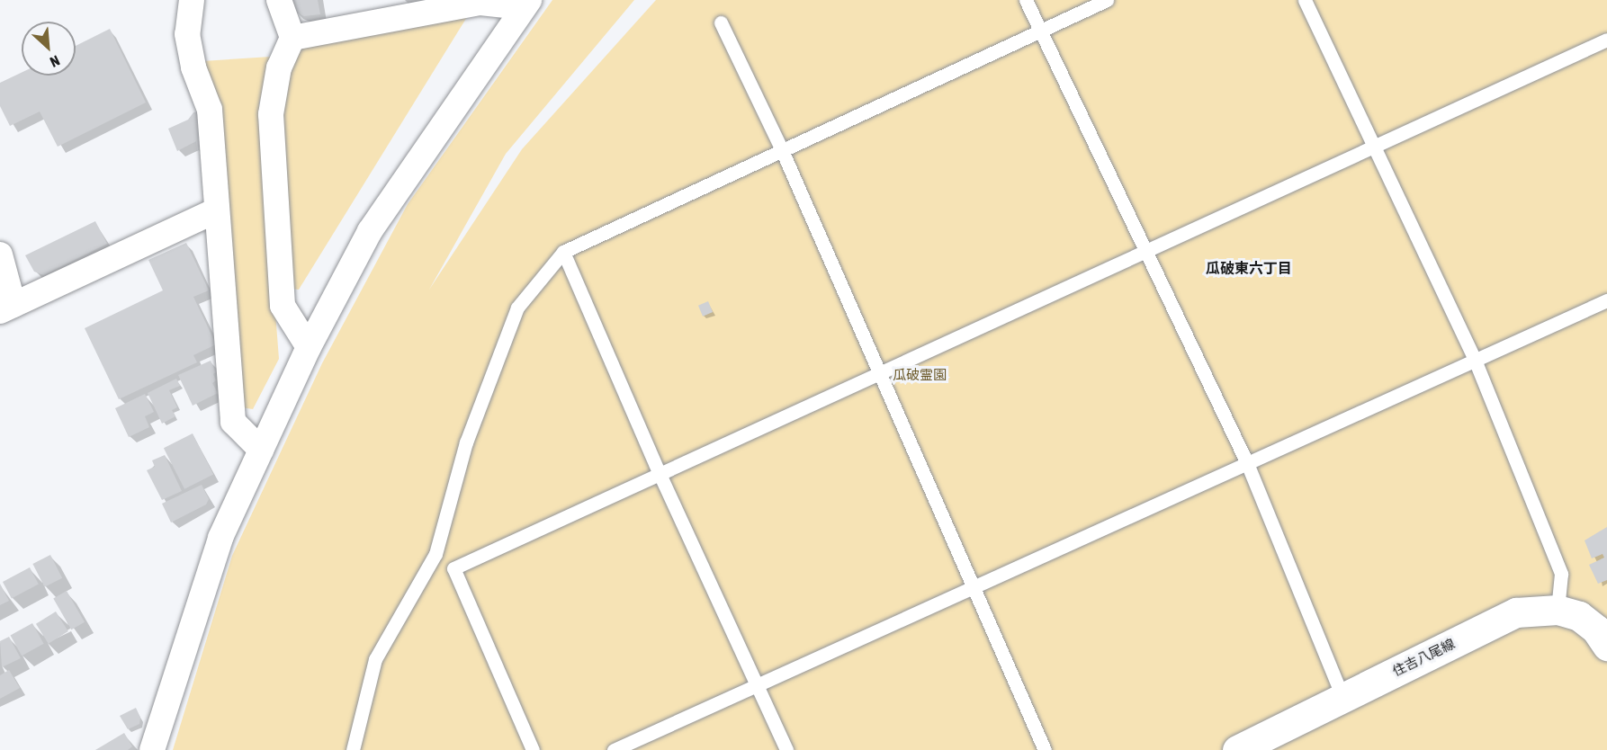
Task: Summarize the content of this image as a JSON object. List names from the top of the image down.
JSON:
{
  "streets": {
    "main road": ["住吉八尾線"]
  },
  "districts": ["瓜破東六丁目"],
  "parks": ["瓜破霊園"],
  "north": "bottom right"
}
